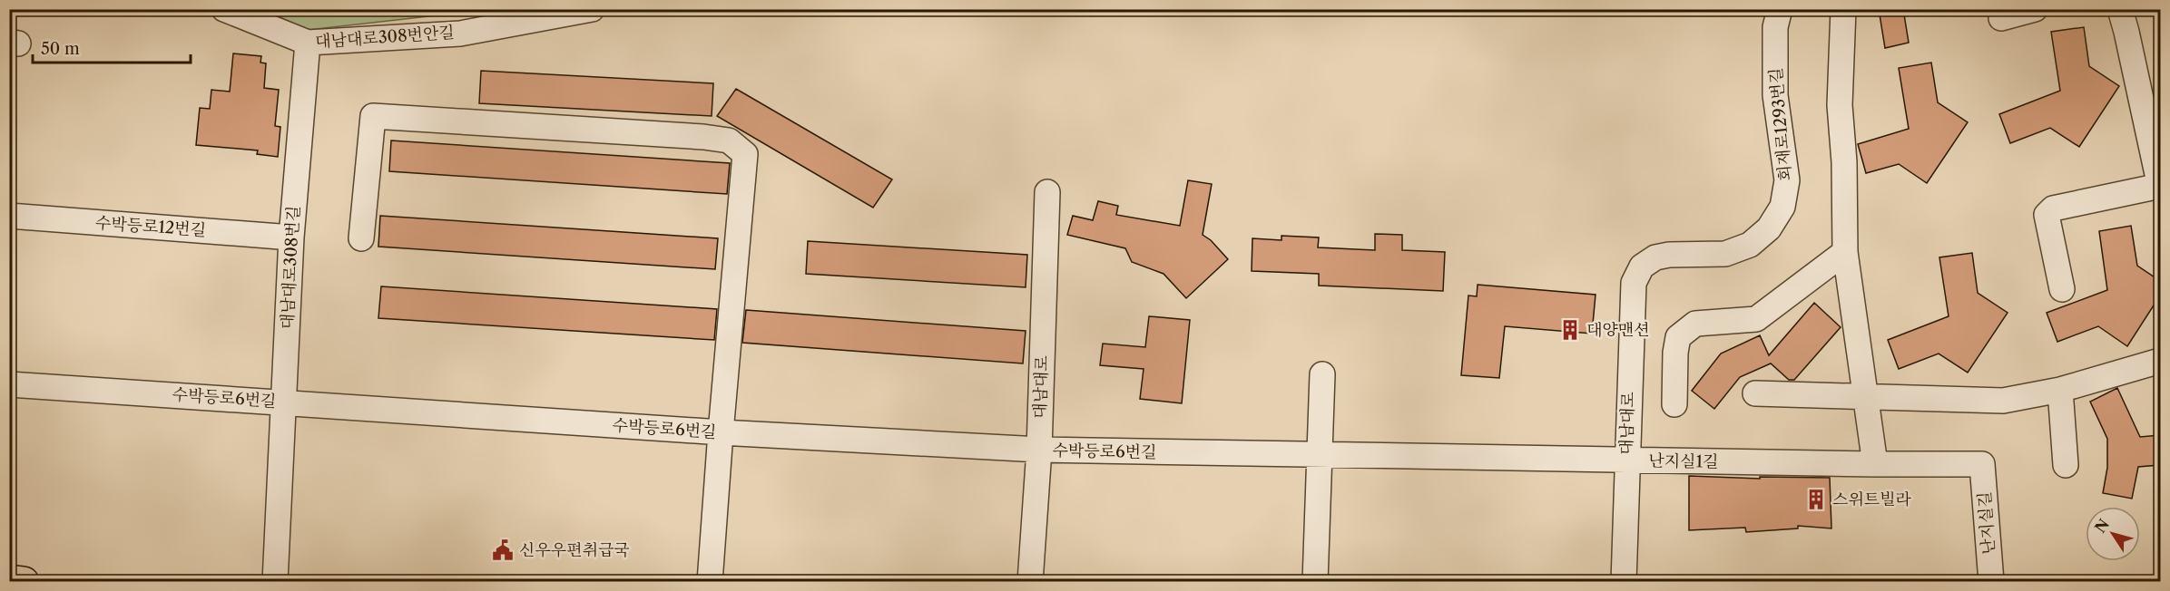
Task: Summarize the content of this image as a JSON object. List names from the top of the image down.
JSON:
{
  "streets": {
    "street": [
      "대남대로308번안길",
      "회재로1293번길",
      "수박등로12번길",
      "대남대로308번길",
      "대남대로",
      "수박등로6번길",
      "난지실1길",
      "난지실길"
    ]
  },
  "crossings": [
    ["대남대로308번안길", "대남대로308번길"],
    ["회재로1293번길", "대남대로"],
    ["수박등로12번길", "대남대로308번길"],
    ["대남대로308번길", "수박등로6번길"],
    ["대남대로", "수박등로6번길"],
    ["대남대로", "난지실1길"],
    ["수박등로6번길", "난지실1길"],
    ["난지실1길", "난지실길"]
  ],
  "places": {
    "building": ["대양맨션", "스위트빌라"],
    "public building": ["신우우편취급국"]
  },
  "scale_bar": "50 m",
  "north": "top left"
}
